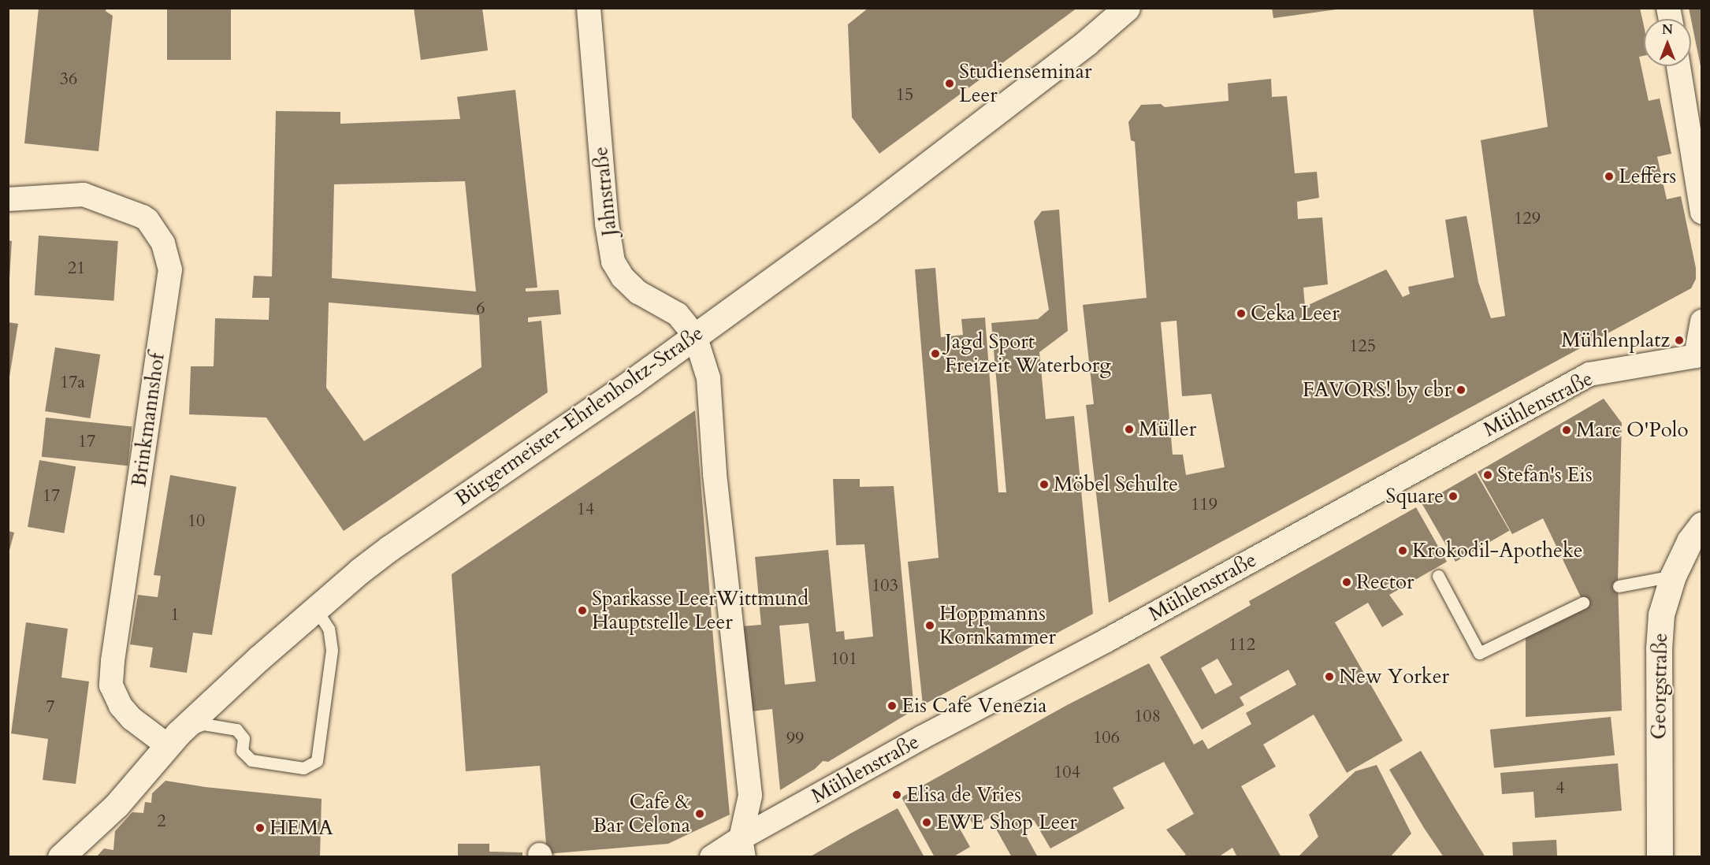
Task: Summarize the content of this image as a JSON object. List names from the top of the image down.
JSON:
{
  "streets": {
    "main road": ["Bürgermeister-Ehrlenholtz-Straße", "Georgstraße"],
    "street": ["Jahnstraße", "Mühlenstraße", "Brinkmannshof"]
  },
  "crossings": [
    ["Jahnstraße", "Bürgermeister-Ehrlenholtz-Straße"],
    ["Bürgermeister-Ehrlenholtz-Straße", "Brinkmannshof"]
  ],
  "places": [
    "Studienseminar Leer",
    "Leffers",
    "Ceka Leer",
    "Mühlenplatz",
    "Jagd Sport Freizeit Waterborg",
    "FAVORS! by cbr",
    "Müller",
    "Marc O'Polo",
    "Stefan's Eis",
    "Möbel Schulte",
    "Square",
    "Krokodil-Apotheke",
    "Rector",
    "Sparkasse LeerWittmund Hauptstelle Leer",
    "Hoppmanns Kornkammer",
    "New Yorker",
    "Eis Cafe Venezia",
    "Elisa de Vries",
    "Cafe & Bar Celona",
    "EWE Shop Leer",
    "HEMA"
  ],
  "house_numbers": [
    "36",
    "15",
    "129",
    "21",
    "6",
    "125",
    "17a",
    "17",
    "17",
    "119",
    "14",
    "10",
    "103",
    "1",
    "112",
    "101",
    "7",
    "108",
    "106",
    "99",
    "104",
    "4",
    "2"
  ],
  "north": "top"
}
